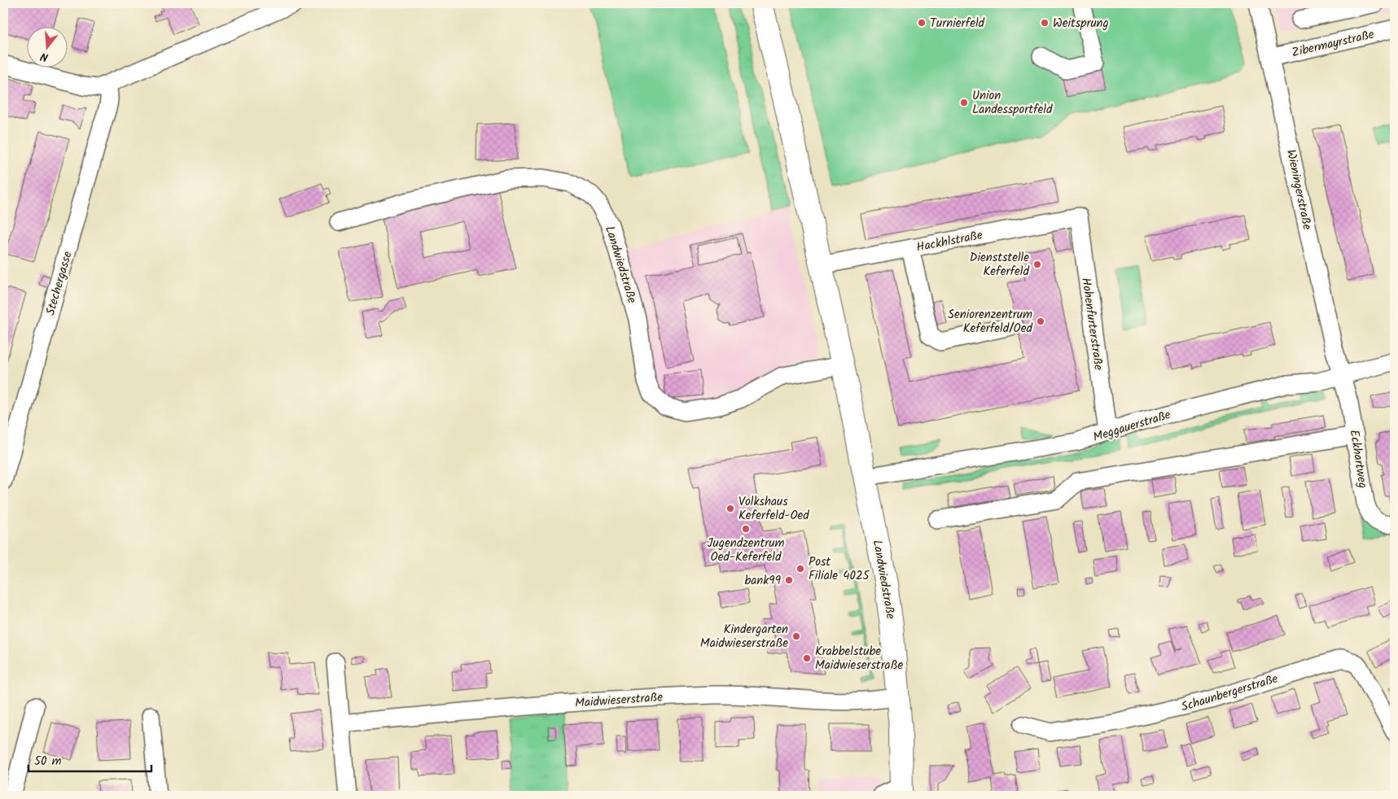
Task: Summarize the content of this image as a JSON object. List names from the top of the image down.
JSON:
{
  "streets": {
    "main road": ["Landwiedstraße"],
    "street": [
      "Zibermayrstraße",
      "Wieningerstraße",
      "Hackhlstraße",
      "Stechergasse",
      "Hohenfurterstraße",
      "Meggauerstraße",
      "Eckhartweg",
      "Schaunbergerstraße",
      "Maidwieserstraße"
    ]
  },
  "crossings": [
    ["Zibermayrstraße", "Wieningerstraße"],
    ["Wieningerstraße", "Meggauerstraße"],
    ["Wieningerstraße", "Eckhartweg"],
    ["Hackhlstraße", "Landwiedstraße"],
    ["Hackhlstraße", "Hohenfurterstraße"],
    ["Landwiedstraße", "Meggauerstraße"],
    ["Landwiedstraße", "Maidwieserstraße"],
    ["Hohenfurterstraße", "Meggauerstraße"],
    ["Meggauerstraße", "Eckhartweg"]
  ],
  "places": [
    "Turnierfeld",
    "Weitsprung",
    "Union Landessportfeld",
    "Dienststelle Keferfeld",
    "Seniorenzentrum Keferfeld/Oed",
    "Volkshaus Keferfeld-Oed",
    "Jugendzentrum Oed-Keferfeld",
    "Post Filiale 4025",
    "bank99",
    "Kindergarten Maidwieserstraße",
    "Krabbelstube Maidwieserstraße"
  ],
  "scale_bar": "50 m",
  "north": "bottom"
}
